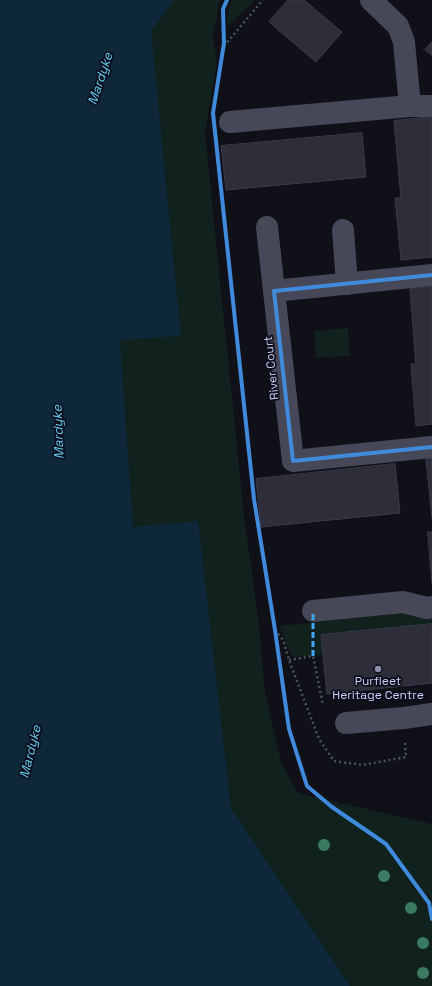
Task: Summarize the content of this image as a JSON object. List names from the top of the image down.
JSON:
{
  "streets": {
    "street": ["River Court"]
  },
  "water": ["Mardyke"],
  "places": ["Purfleet Heritage Centre"]
}
